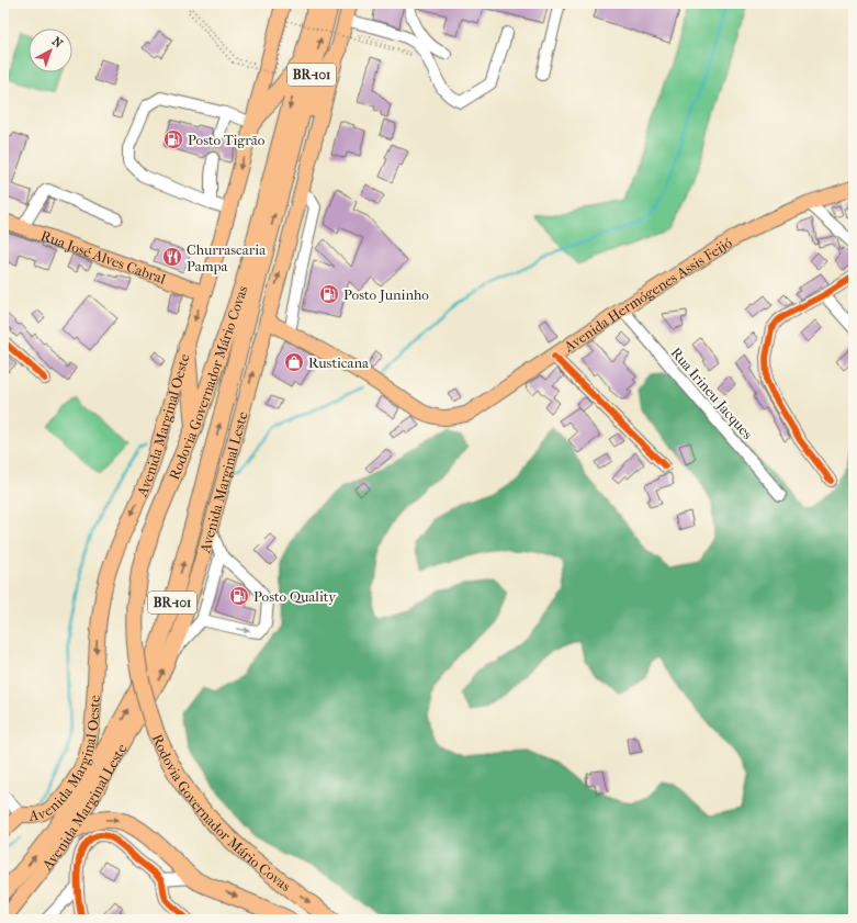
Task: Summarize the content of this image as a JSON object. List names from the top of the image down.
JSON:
{
  "streets": {
    "highway": ["BR-101", "Rodovia Governador Mário Covas"],
    "main road": [
      "Rua José Alves Cabral",
      "Avenida Hermógenes Assis Feijó",
      "Avenida Marginal Oeste",
      "Avenida Marginal Leste"
    ],
    "street": ["Rua Irineu Jacques"]
  },
  "crossings": [
    ["Rua José Alves Cabral", "Avenida Marginal Oeste"],
    ["Avenida Hermógenes Assis Feijó", "Rua Irineu Jacques"],
    ["Avenida Hermógenes Assis Feijó", "Avenida Marginal Leste"]
  ],
  "one_way": ["Avenida Marginal Oeste", "Avenida Marginal Leste"],
  "places": {
    "fuel station": ["Posto Tigrão", "Posto Juninho", "Posto Quality"],
    "restaurant": ["Churrascaria Pampa"],
    "shop": ["Rusticana"]
  },
  "north": "top right"
}
